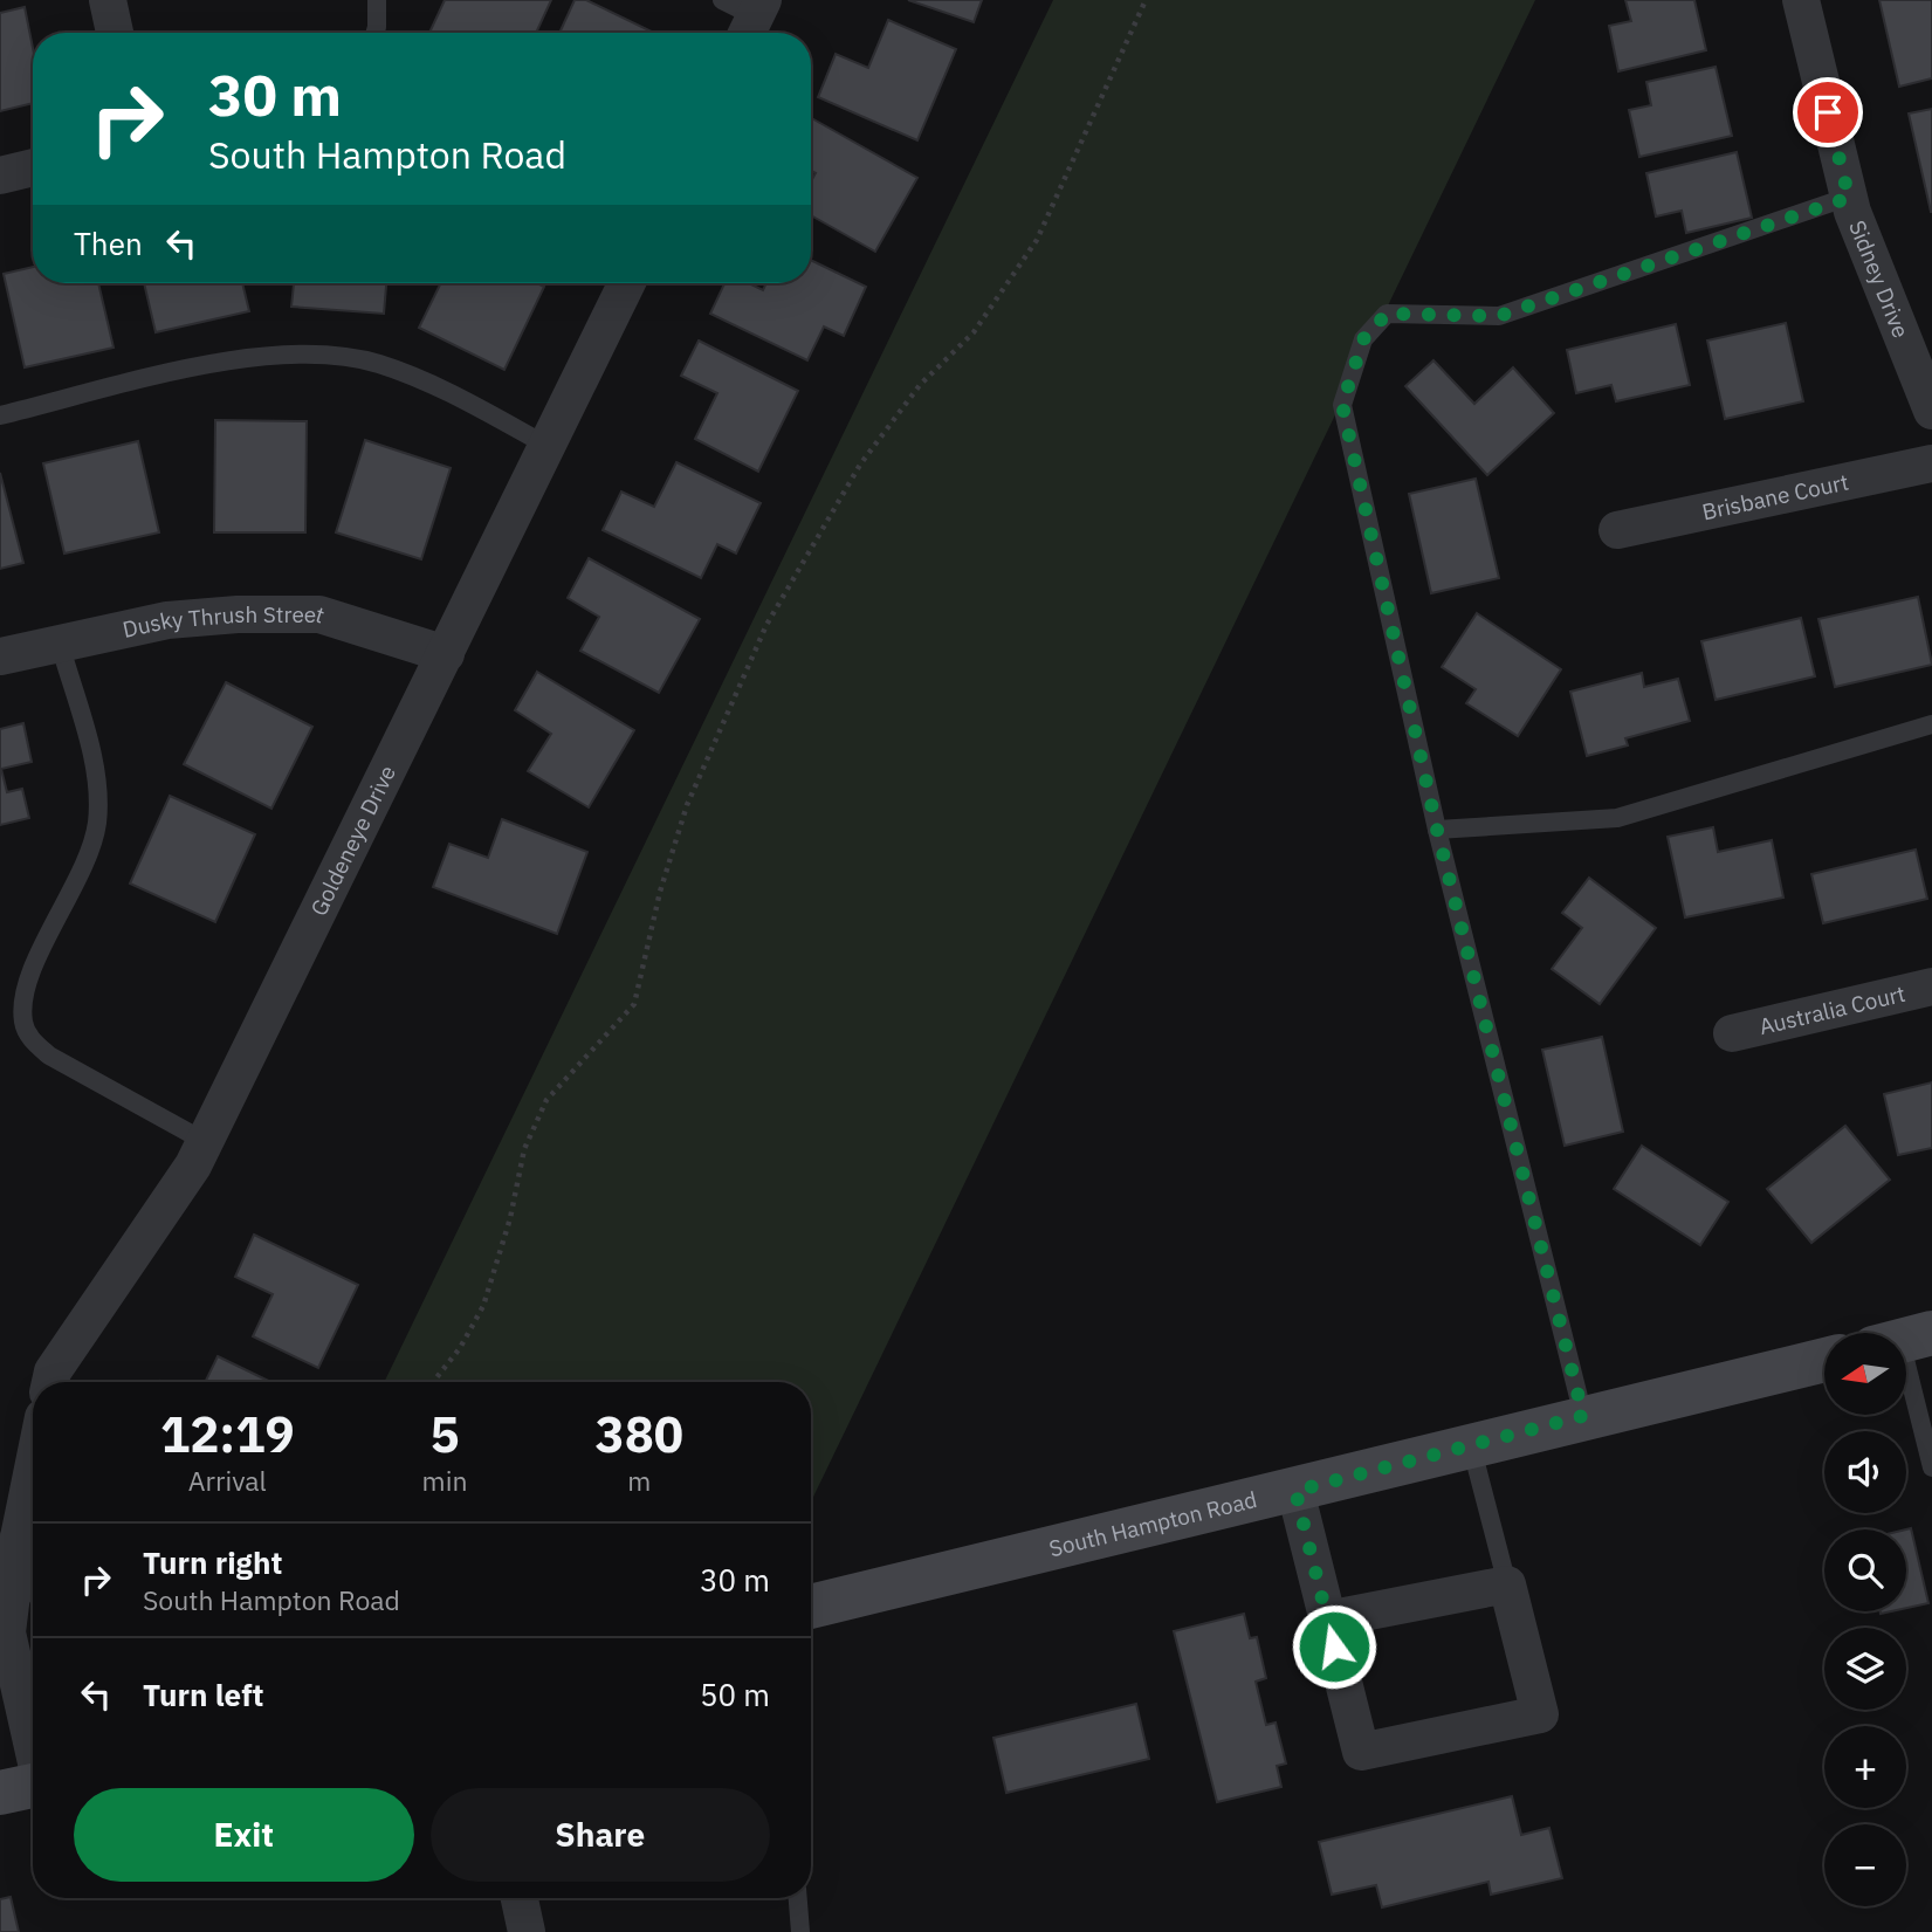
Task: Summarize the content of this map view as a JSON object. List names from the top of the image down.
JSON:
{
  "streets": {
    "main road": ["South Hampton Road"],
    "street": [
      "Sidney Drive",
      "Brisbane Court",
      "Dusky Thrush Street",
      "Goldeneye Drive",
      "Australia Court"
    ]
  },
  "crossings": [
    ["Dusky Thrush Street", "Goldeneye Drive"]
  ],
  "north": "left",
  "page": {
    "turn": ["30 m", "South Hampton Road"],
    "then": "Then",
    "map_buttons": ["+", "−"],
    "eta": [
      "12:19",
      "Arrival",
      "5",
      "min",
      "380",
      "m"
    ],
    "list": [
      {
        "name": "Turn right",
        "note": "South Hampton Road",
        "value": "30 m"
      },
      {
        "name": "Turn left",
        "value": "50 m"
      }
    ],
    "buttons": ["Exit", "Share"]
  }
}
